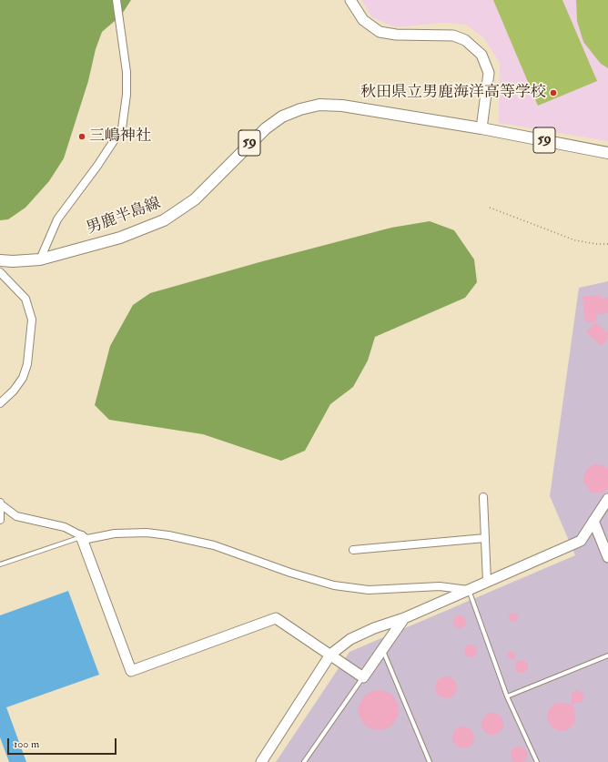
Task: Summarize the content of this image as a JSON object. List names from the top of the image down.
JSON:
{
  "streets": {
    "main road": ["59", "男鹿半島線"]
  },
  "places": ["秋田県立男鹿海洋高等学校", "三嶋神社"],
  "scale_bar": "100 m"
}
